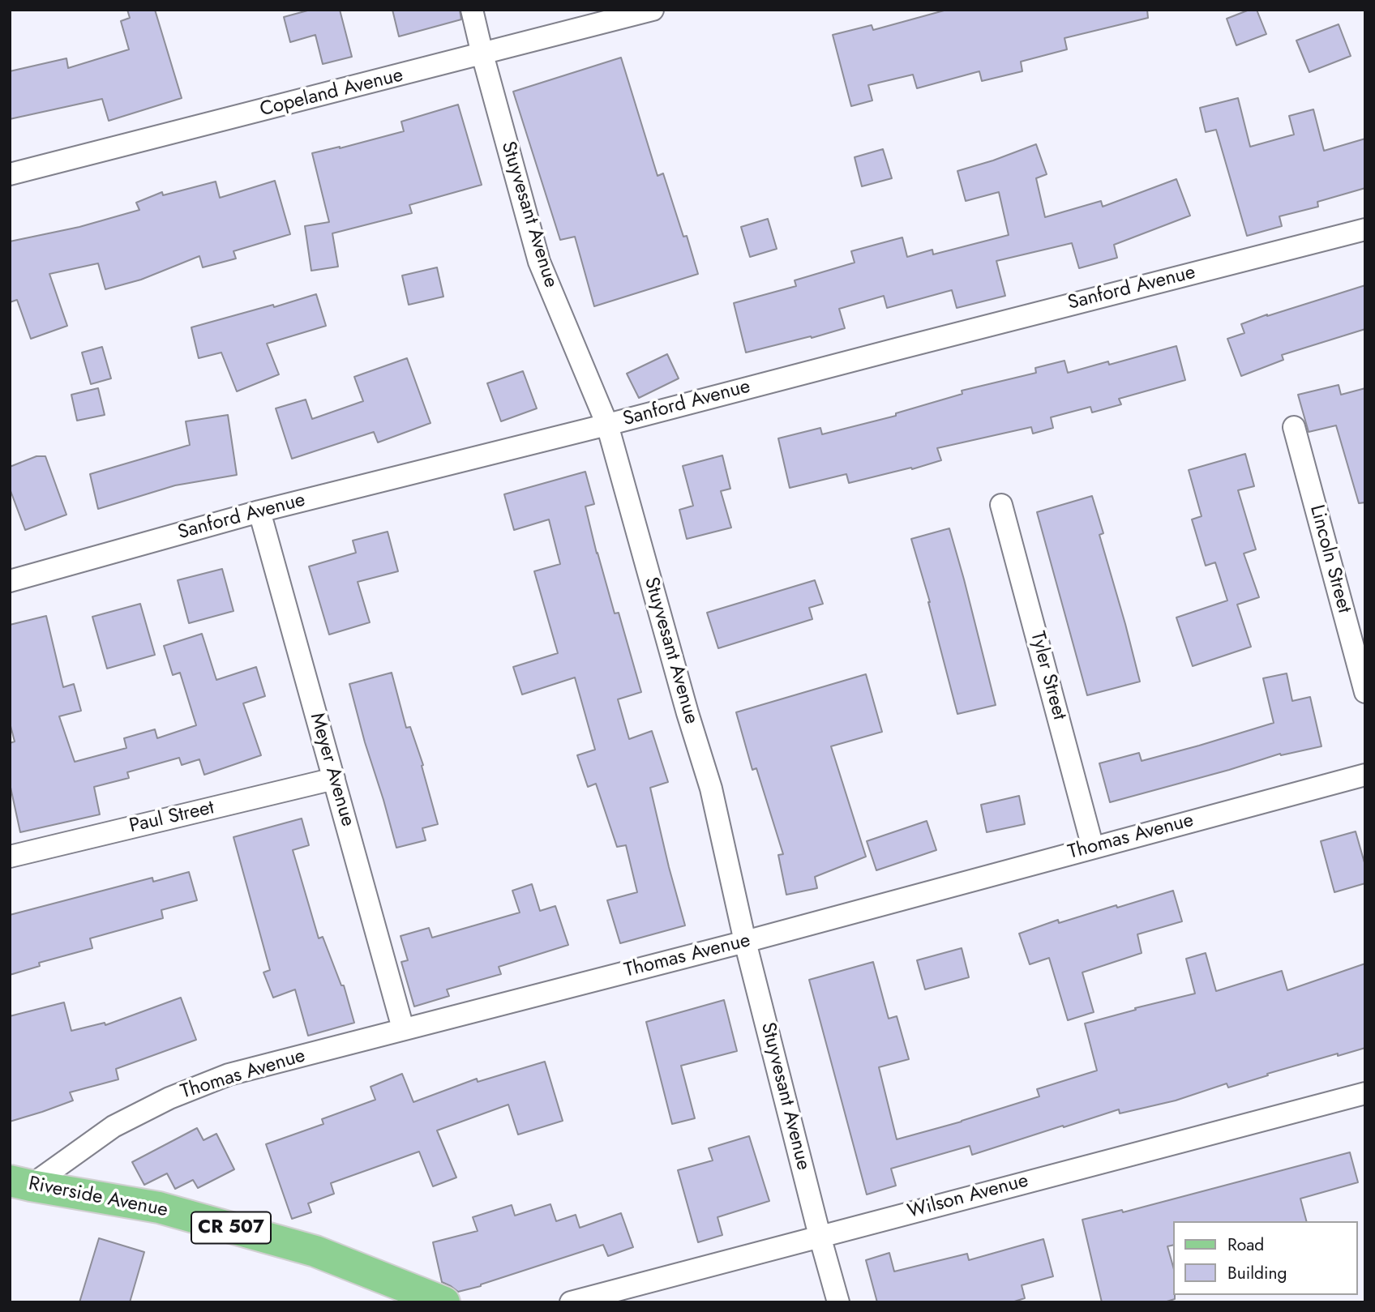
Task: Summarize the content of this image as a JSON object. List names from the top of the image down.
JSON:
{
  "streets": {
    "main road": ["Riverside Avenue", "CR 507"],
    "street": [
      "Copeland Avenue",
      "Stuyvesant Avenue",
      "Sanford Avenue",
      "Lincoln Street",
      "Tyler Street",
      "Meyer Avenue",
      "Paul Street",
      "Thomas Avenue",
      "Wilson Avenue"
    ]
  },
  "crossings": [
    ["Copeland Avenue", "Stuyvesant Avenue"],
    ["Stuyvesant Avenue", "Sanford Avenue"],
    ["Stuyvesant Avenue", "Thomas Avenue"],
    ["Stuyvesant Avenue", "Wilson Avenue"],
    ["Sanford Avenue", "Meyer Avenue"],
    ["Tyler Street", "Thomas Avenue"],
    ["Meyer Avenue", "Paul Street"],
    ["Meyer Avenue", "Thomas Avenue"],
    ["Thomas Avenue", "Riverside Avenue"]
  ],
  "legend": ["Road", "Building"]
}
